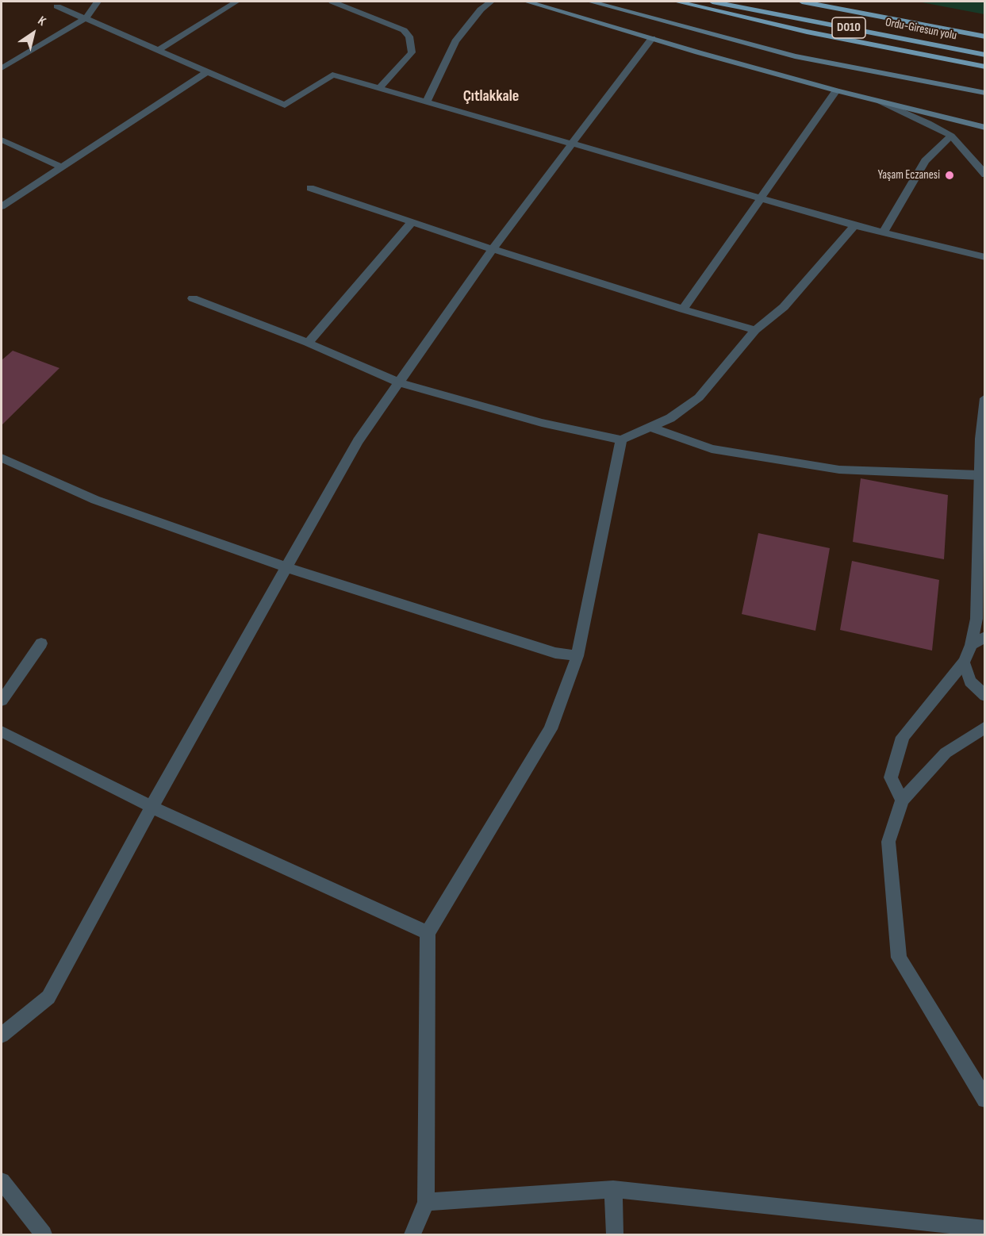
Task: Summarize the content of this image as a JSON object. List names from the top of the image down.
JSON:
{
  "streets": {
    "highway": ["D010", "Ordu-Giresun yolu"]
  },
  "districts": ["Çıtlakkale"],
  "places": ["Yaşam Eczanesi"],
  "north": "top right"
}
